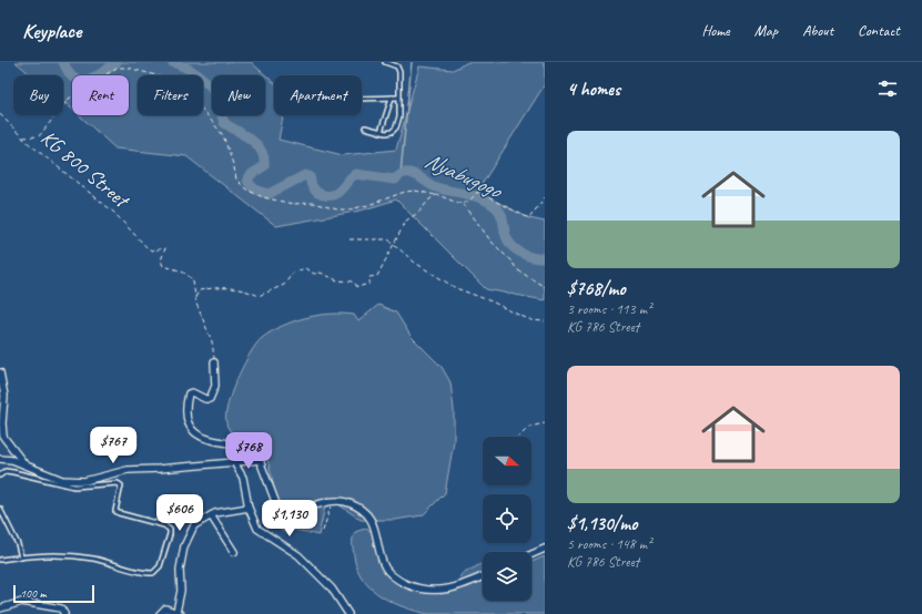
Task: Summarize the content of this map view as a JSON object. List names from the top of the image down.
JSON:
{
  "streets": {
    "path": ["KG 800 Street"]
  },
  "water": ["Nyabugogo"],
  "scale_bar": "100 m",
  "north": "right",
  "page": {
    "header": "Keyplace",
    "nav": [
      "Home",
      "Map",
      "About",
      "Contact"
    ],
    "heading": "4 homes",
    "chip": [
      "Buy",
      "Rent",
      "Filters",
      "New",
      "Apartment"
    ],
    "list": [
      {
        "name": "$768/mo",
        "note": "3 rooms · 113 m² · KG 786 Street"
      },
      {
        "name": "$1,130/mo",
        "note": "5 rooms · 148 m² · KG 786 Street"
      }
    ],
    "price": [
      "$767",
      "$768",
      "$606",
      "$1,130"
    ],
    "scale": "100 m"
  }
}
